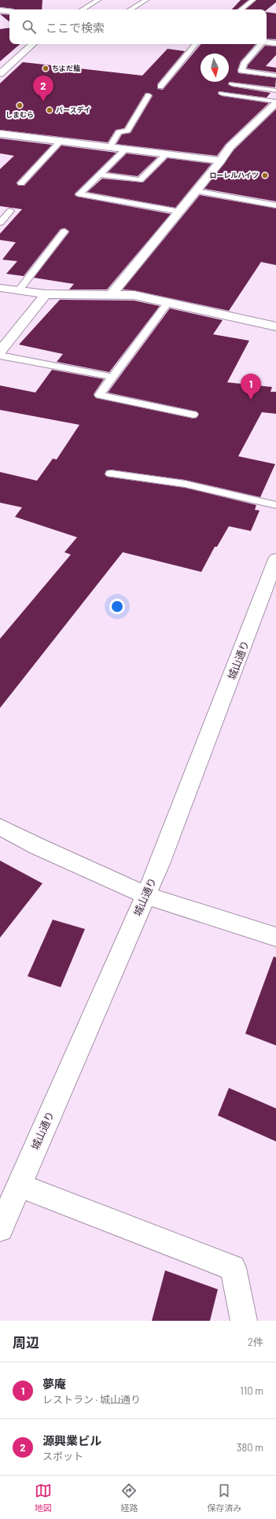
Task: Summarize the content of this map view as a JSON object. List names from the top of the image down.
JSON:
{
  "streets": {
    "street": ["城山通り"]
  },
  "places": [
    "ちよだ鮨",
    "しまむら",
    "バースデイ",
    "ローレルハイツ"
  ],
  "north": "bottom",
  "page": {
    "search": "ここで検索",
    "pins": ["2", "1"],
    "heading": ["周辺", "2件"],
    "list": [
      {
        "mark": "1",
        "name": "夢庵",
        "note": "レストラン · 城山通り",
        "value": "110 m"
      },
      {
        "mark": "2",
        "name": "源興業ビル",
        "note": "スポット",
        "value": "380 m"
      }
    ],
    "nav": ["地図", "経路", "保存済み"]
  }
}
